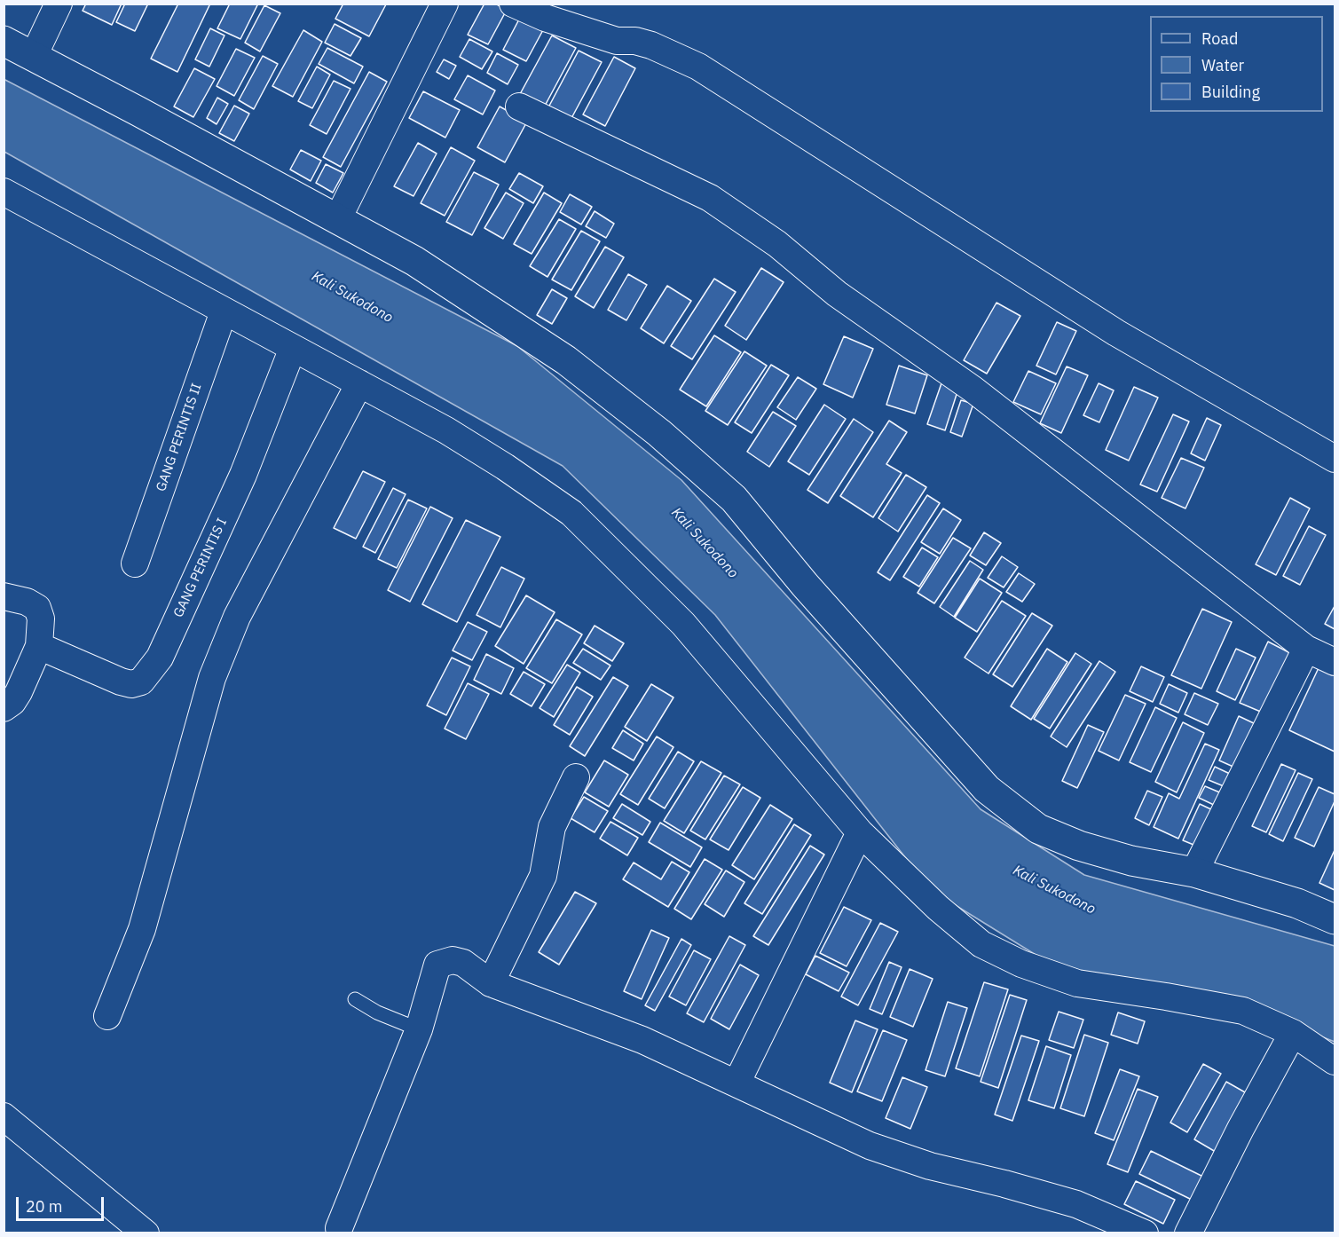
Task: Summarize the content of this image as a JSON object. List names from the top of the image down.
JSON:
{
  "streets": {
    "street": ["GANG PERINTIS II", "GANG PERINTIS I"]
  },
  "water": ["Kali Sukodono"],
  "legend": ["Road", "Water", "Building"],
  "scale_bar": "20 m"
}
